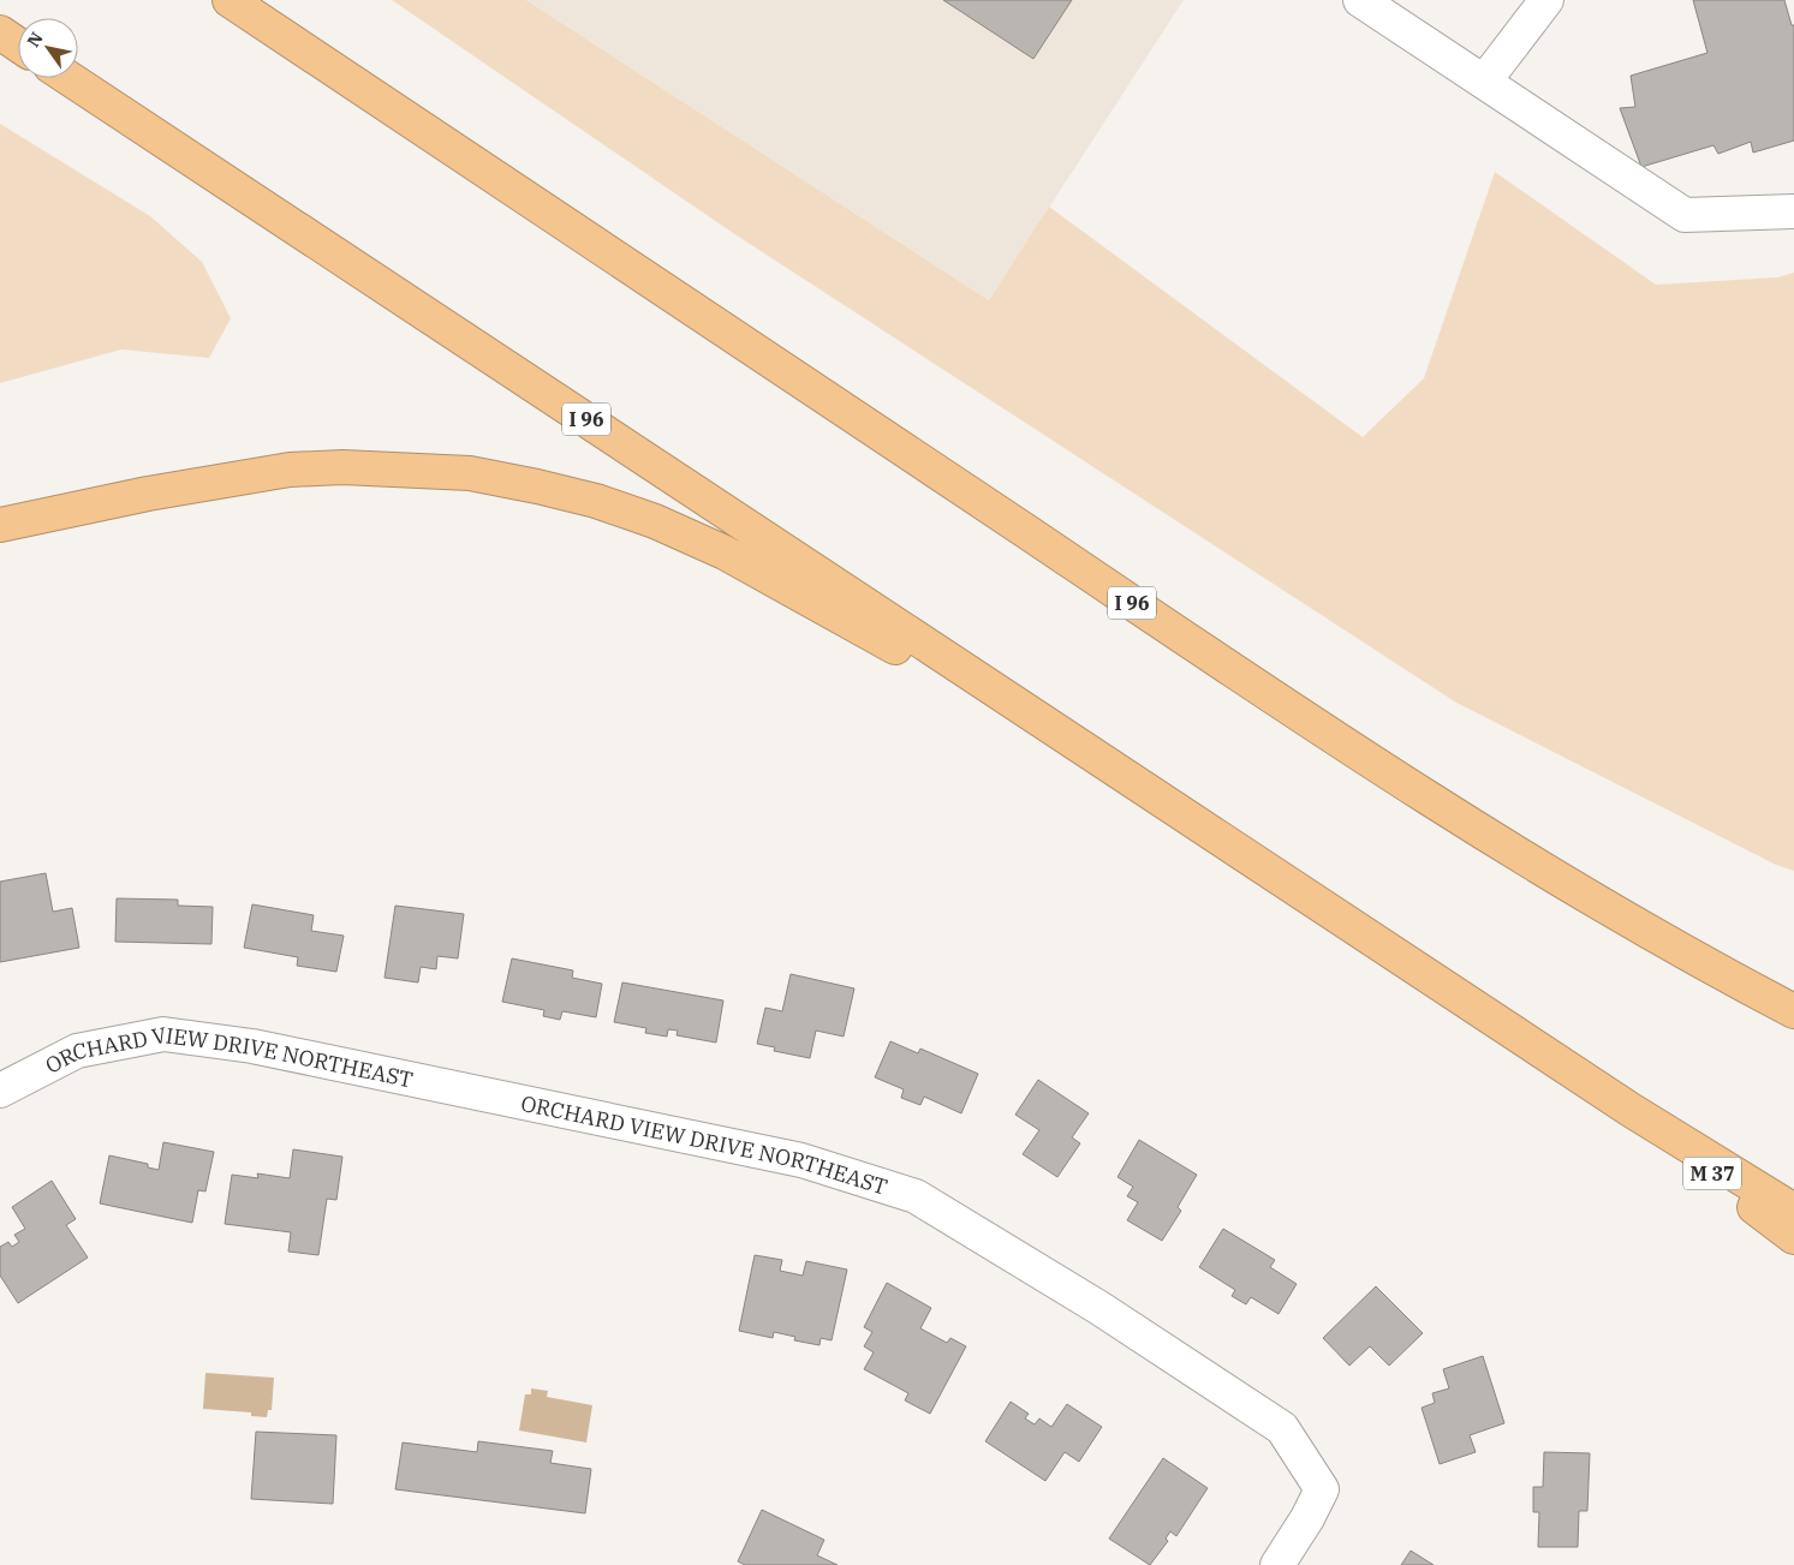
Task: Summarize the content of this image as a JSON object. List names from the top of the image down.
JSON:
{
  "streets": {
    "highway": ["I 96", "M 37"],
    "street": ["ORCHARD VIEW DRIVE NORTHEAST"]
  },
  "crossings": [
    ["I 96", "M 37"]
  ],
  "north": "top left"
}
